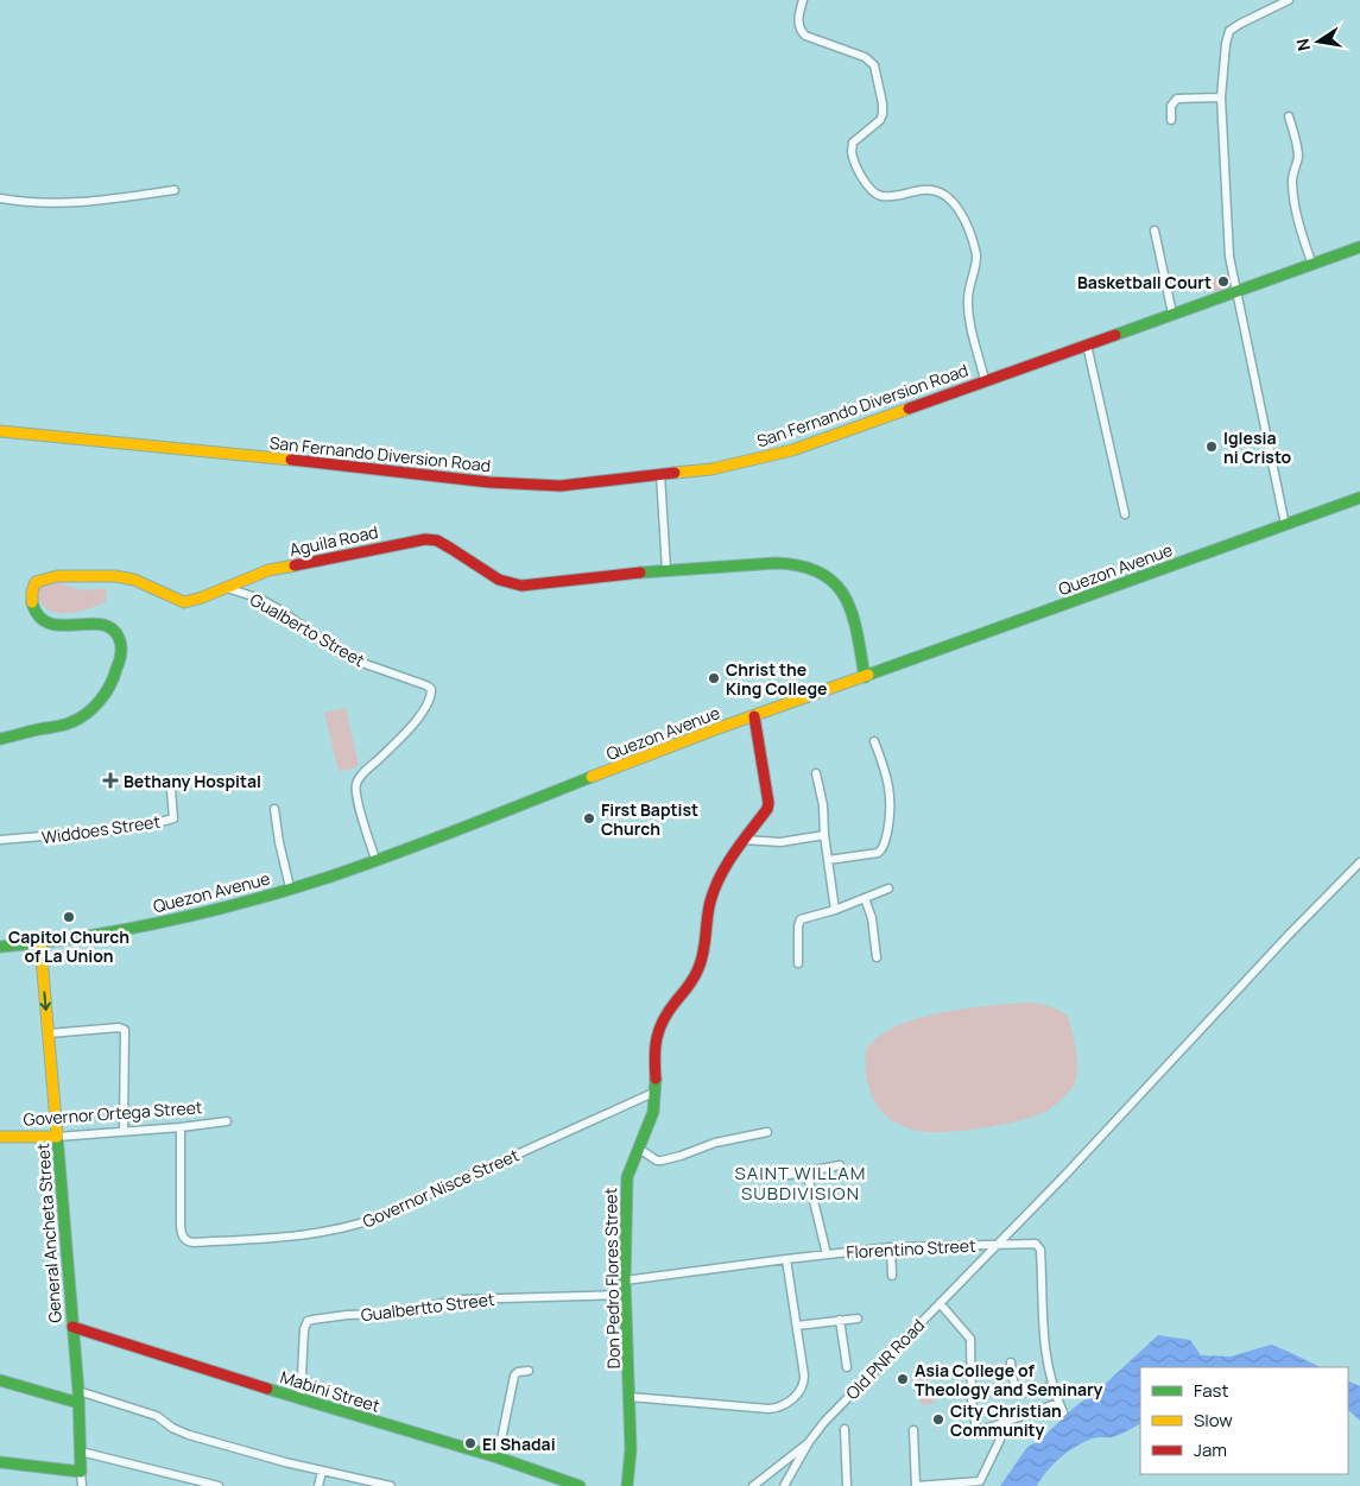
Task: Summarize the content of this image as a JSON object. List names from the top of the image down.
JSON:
{
  "streets": {
    "main road": [
      "San Fernando Diversion Road",
      "Aguila Road",
      "Quezon Avenue",
      "Governor Ortega Street",
      "General Ancheta Street",
      "Don Pedro Flores Street",
      "Mabini Street"
    ],
    "street": [
      "Gualberto Street",
      "Widdoes Street",
      "Governor Nisce Street",
      "Florentino Street",
      "Gualbertto Street",
      "Old PNR Road"
    ]
  },
  "crossings": [
    ["Aguila Road", "Quezon Avenue"],
    ["Aguila Road", "Gualberto Street"],
    ["Quezon Avenue", "Gualberto Street"],
    ["Quezon Avenue", "General Ancheta Street"],
    ["Quezon Avenue", "Don Pedro Flores Street"],
    ["Governor Ortega Street", "Governor Nisce Street"],
    ["Governor Ortega Street", "General Ancheta Street"],
    ["Governor Nisce Street", "Don Pedro Flores Street"],
    ["General Ancheta Street", "Mabini Street"],
    ["Florentino Street", "Don Pedro Flores Street"],
    ["Florentino Street", "Old PNR Road"],
    ["Don Pedro Flores Street", "Gualbertto Street"],
    ["Gualbertto Street", "Mabini Street"]
  ],
  "districts": ["SAINT WILLAM SUBDIVISION"],
  "places": {
    "other": [
      "Basketball Court",
      "Iglesia ni Cristo",
      "Christ the King College",
      "First Baptist Church",
      "Capitol Church of La Union",
      "Asia College of Theology and Seminary",
      "City Christian Community",
      "El Shadai"
    ],
    "health": ["Bethany Hospital"]
  },
  "legend": ["Fast", "Slow", "Jam"],
  "north": "left"
}
